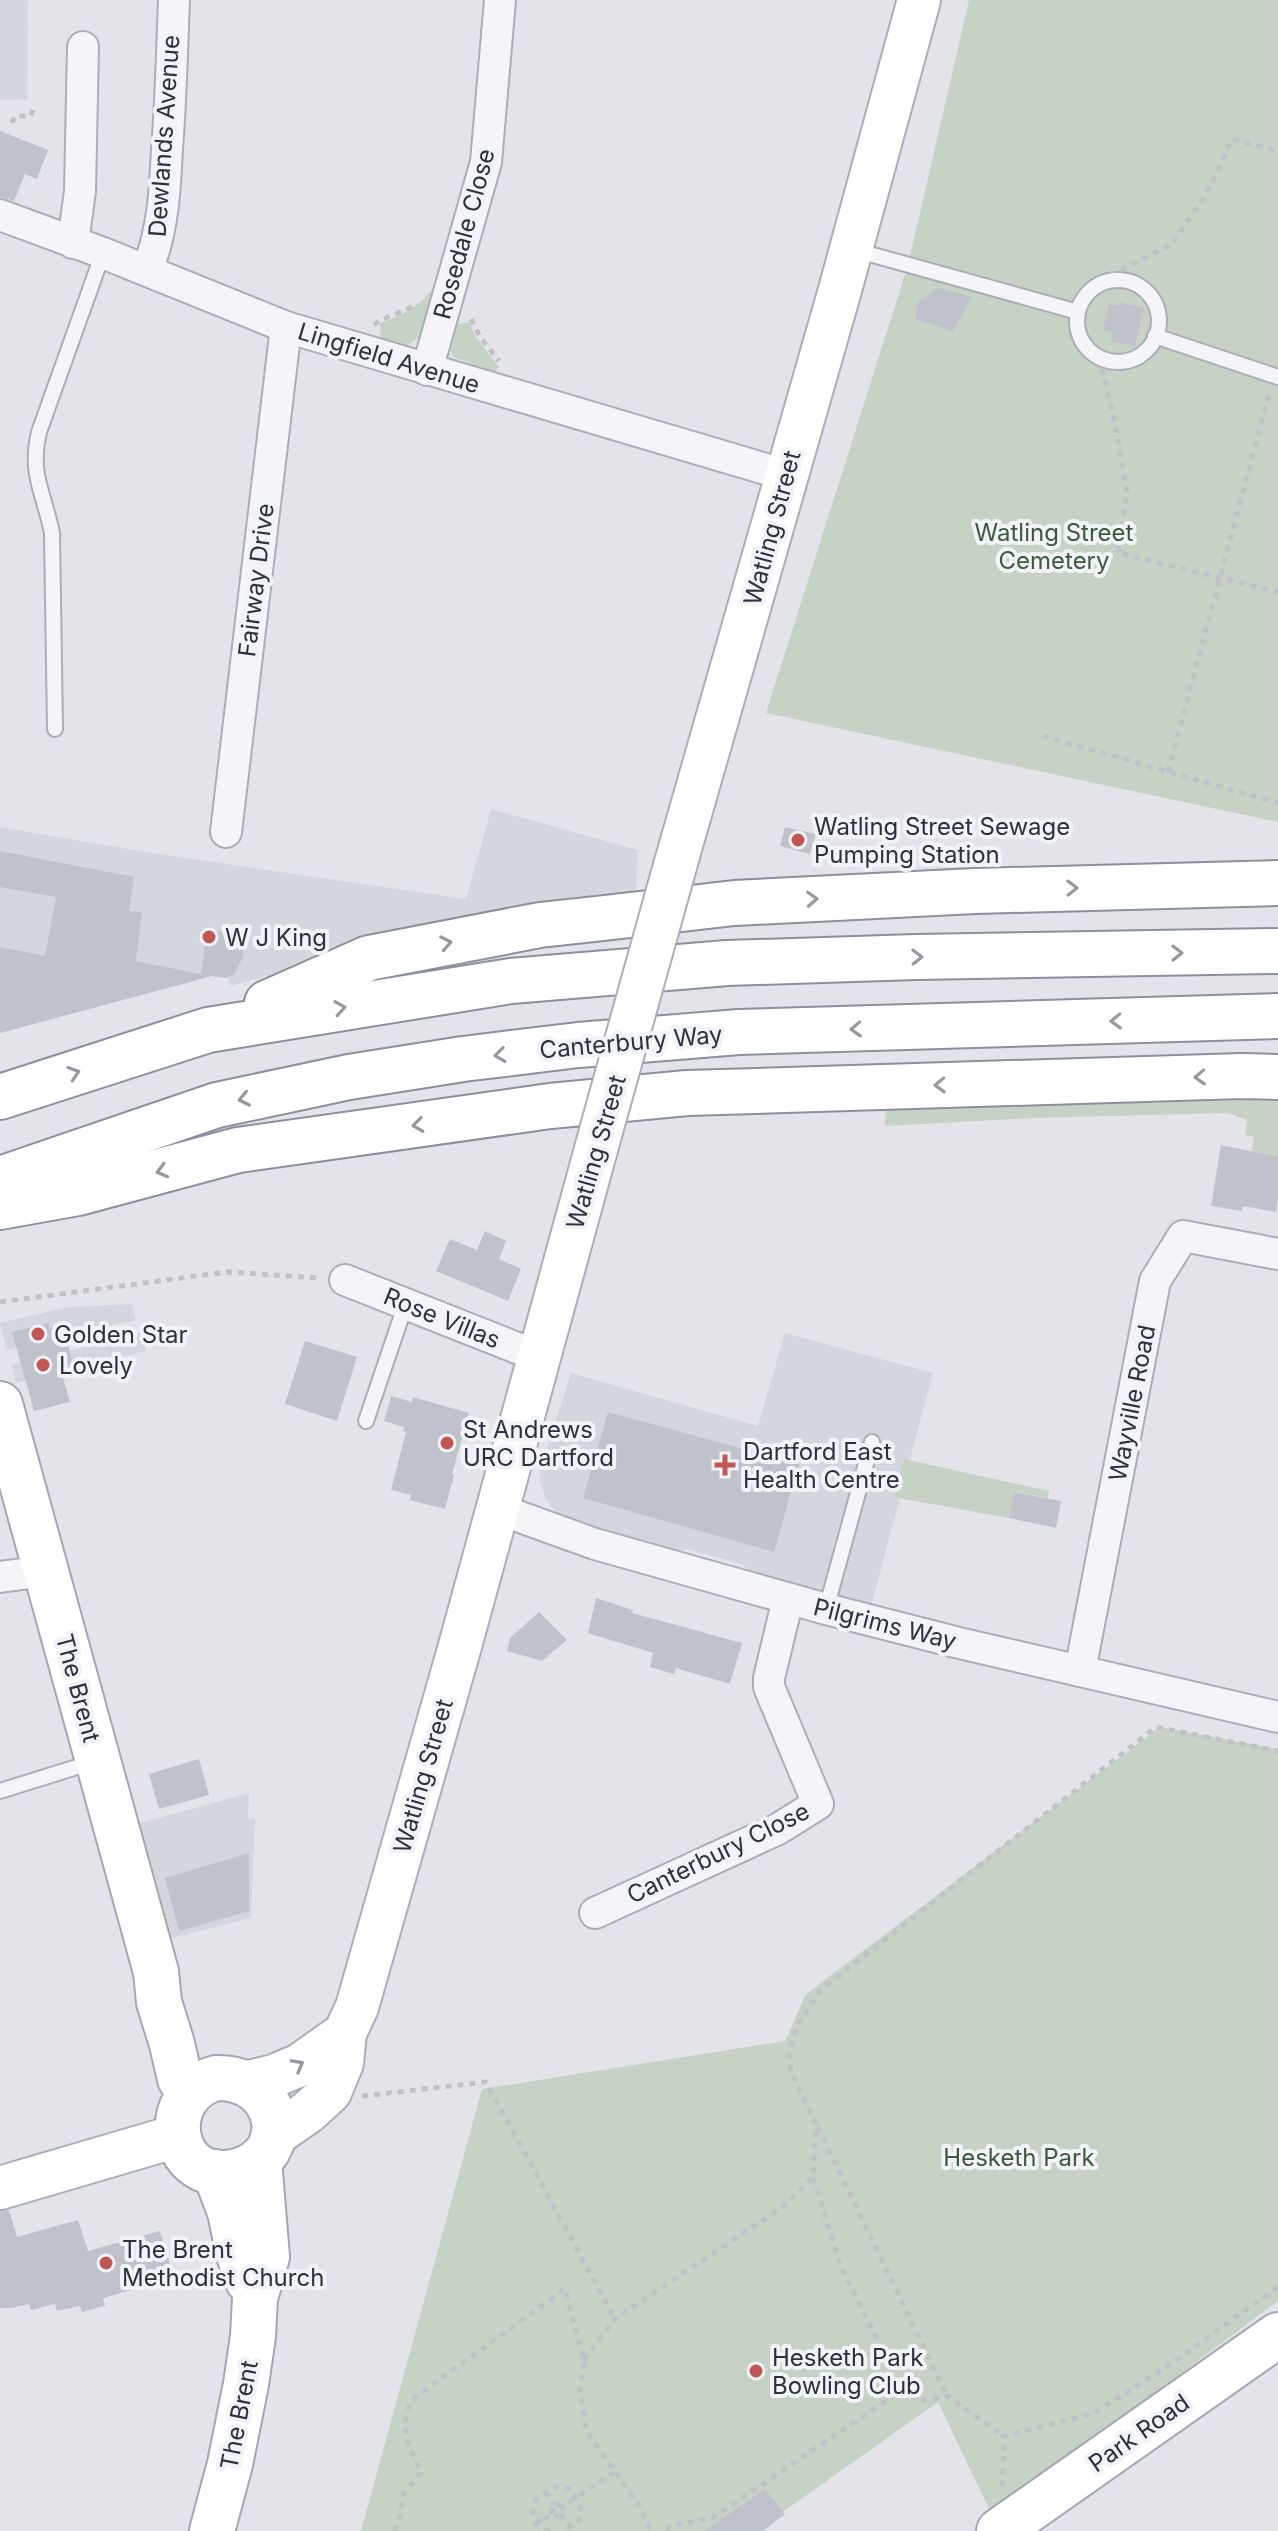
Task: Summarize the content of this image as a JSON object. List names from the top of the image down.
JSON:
{
  "streets": {
    "main road": [
      "Watling Street",
      "Canterbury Way",
      "The Brent",
      "Park Road"
    ],
    "street": [
      "Dewlands Avenue",
      "Rosedale Close",
      "Lingfield Avenue",
      "Fairway Drive",
      "Rose Villas",
      "Wayville Road",
      "Pilgrims Way",
      "Canterbury Close"
    ]
  },
  "crossings": [
    ["Dewlands Avenue", "Lingfield Avenue"],
    ["Rosedale Close", "Lingfield Avenue"],
    ["Lingfield Avenue", "Watling Street"],
    ["Lingfield Avenue", "Fairway Drive"],
    ["Watling Street", "Rose Villas"],
    ["Watling Street", "Pilgrims Way"],
    ["Watling Street", "The Brent"],
    ["Wayville Road", "Pilgrims Way"],
    ["Pilgrims Way", "Canterbury Close"]
  ],
  "parks": ["Watling Street Cemetery", "Hesketh Park"],
  "places": {
    "other": [
      "Watling Street Sewage Pumping Station",
      "W J King",
      "Golden Star",
      "Lovely",
      "St Andrews URC Dartford",
      "The Brent Methodist Church",
      "Hesketh Park Bowling Club"
    ],
    "health": ["Dartford East Health Centre"]
  }
}
